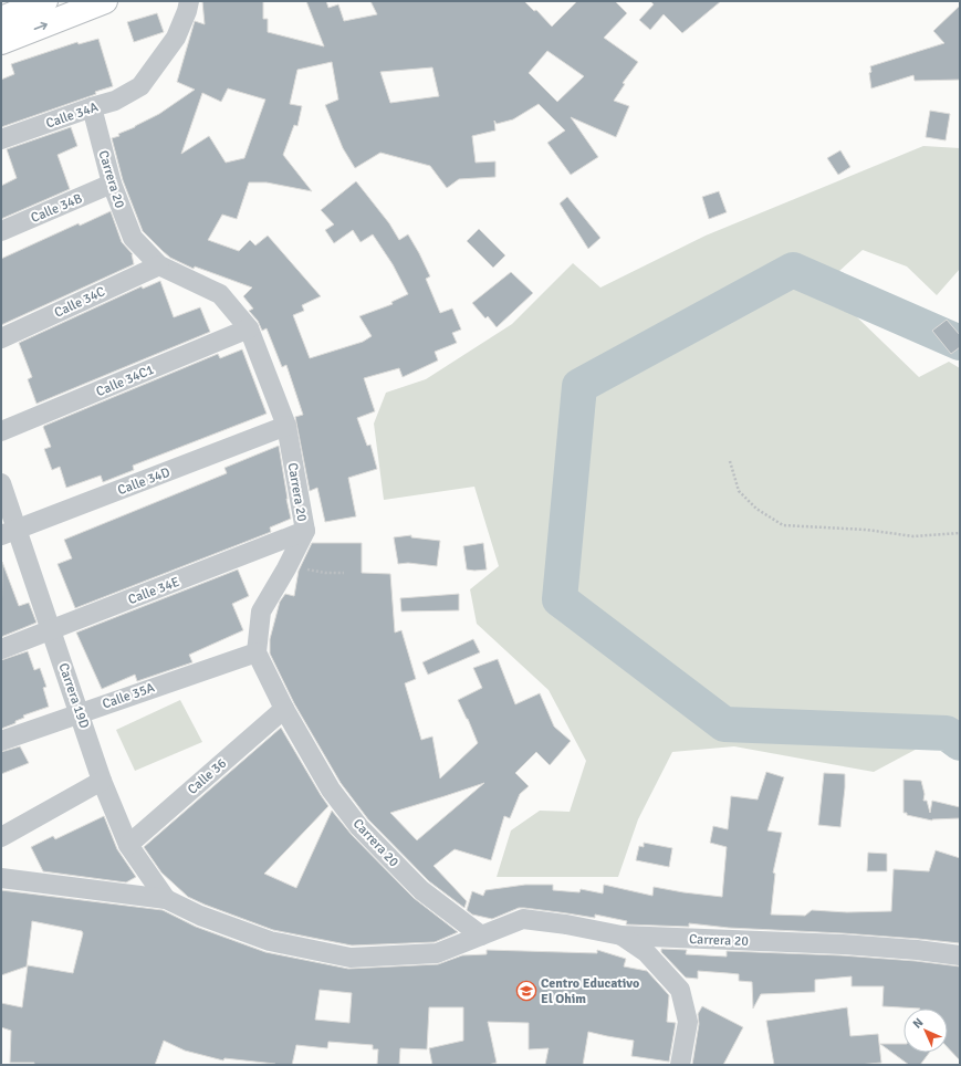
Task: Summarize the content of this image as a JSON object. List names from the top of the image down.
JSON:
{
  "streets": {
    "street": [
      "Calle 34A",
      "Carrera 20",
      "Calle 34B",
      "Calle 34C",
      "Calle 34C1",
      "Calle 34D",
      "Calle 34E",
      "Carrera 19D",
      "Calle 35A",
      "Calle 36"
    ]
  },
  "crossings": [
    ["Calle 34A", "Carrera 20"],
    ["Carrera 20", "Calle 34B"],
    ["Carrera 20", "Calle 34C"],
    ["Carrera 20", "Calle 34C1"],
    ["Carrera 20", "Calle 34D"],
    ["Carrera 20", "Calle 34E"],
    ["Carrera 20", "Carrera 19D"],
    ["Carrera 20", "Calle 35A"],
    ["Carrera 20", "Calle 36"],
    ["Calle 34D", "Carrera 19D"],
    ["Calle 34E", "Carrera 19D"],
    ["Carrera 19D", "Calle 35A"],
    ["Carrera 19D", "Calle 36"]
  ],
  "places": {
    "school or university": ["Centro Educativo El Ohim"]
  },
  "north": "top left"
}
